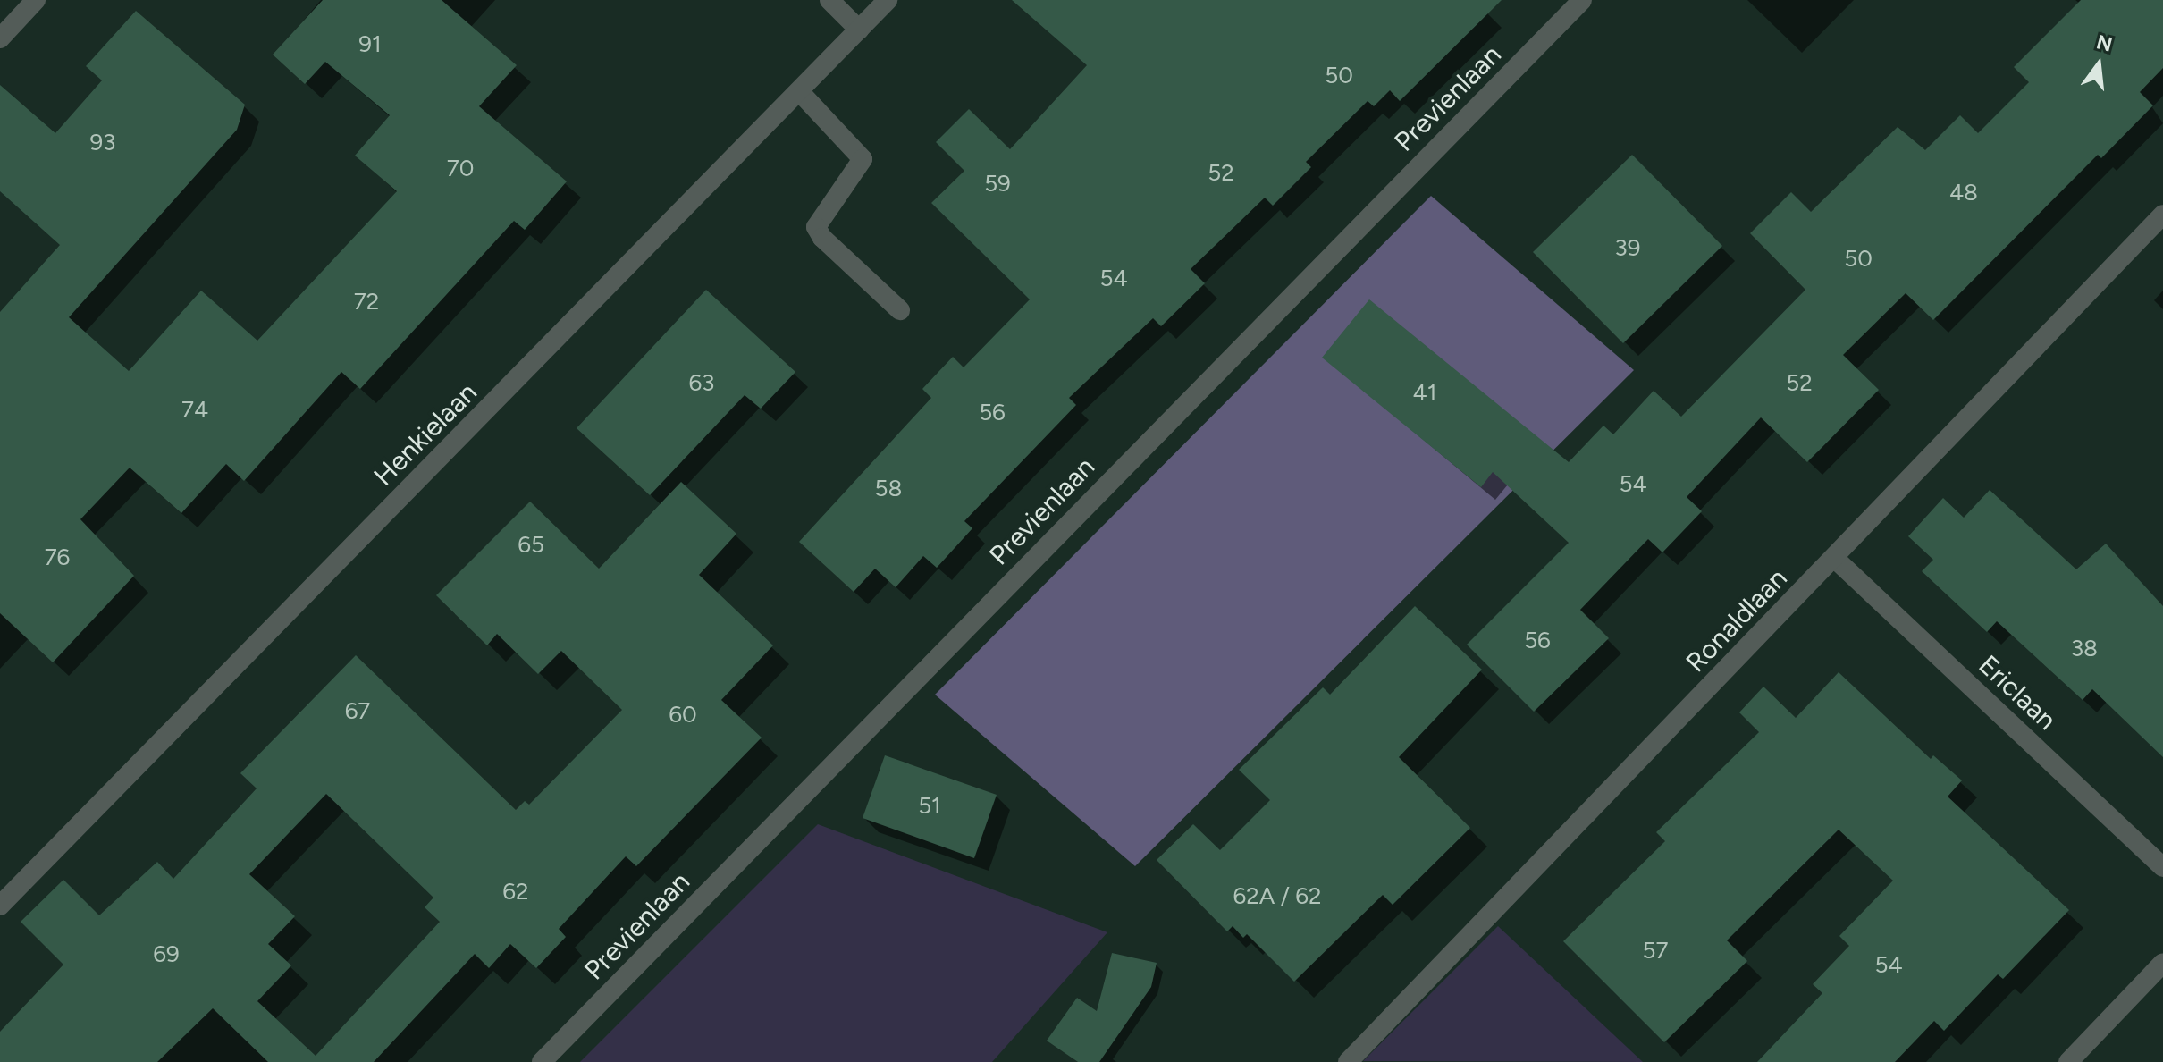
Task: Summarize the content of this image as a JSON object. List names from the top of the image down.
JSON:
{
  "streets": {
    "street": [
      "Previenlaan",
      "Henkielaan",
      "Ronaldlaan",
      "Ericlaan"
    ]
  },
  "crossings": [
    ["Ronaldlaan", "Ericlaan"]
  ],
  "house_numbers": [
    "91",
    "50",
    "93",
    "70",
    "52",
    "59",
    "48",
    "39",
    "50",
    "54",
    "72",
    "63",
    "52",
    "41",
    "74",
    "56",
    "54",
    "58",
    "65",
    "76",
    "56",
    "38",
    "67",
    "60",
    "51",
    "62",
    "62A / 62",
    "57",
    "69",
    "54"
  ],
  "north": "top"
}
